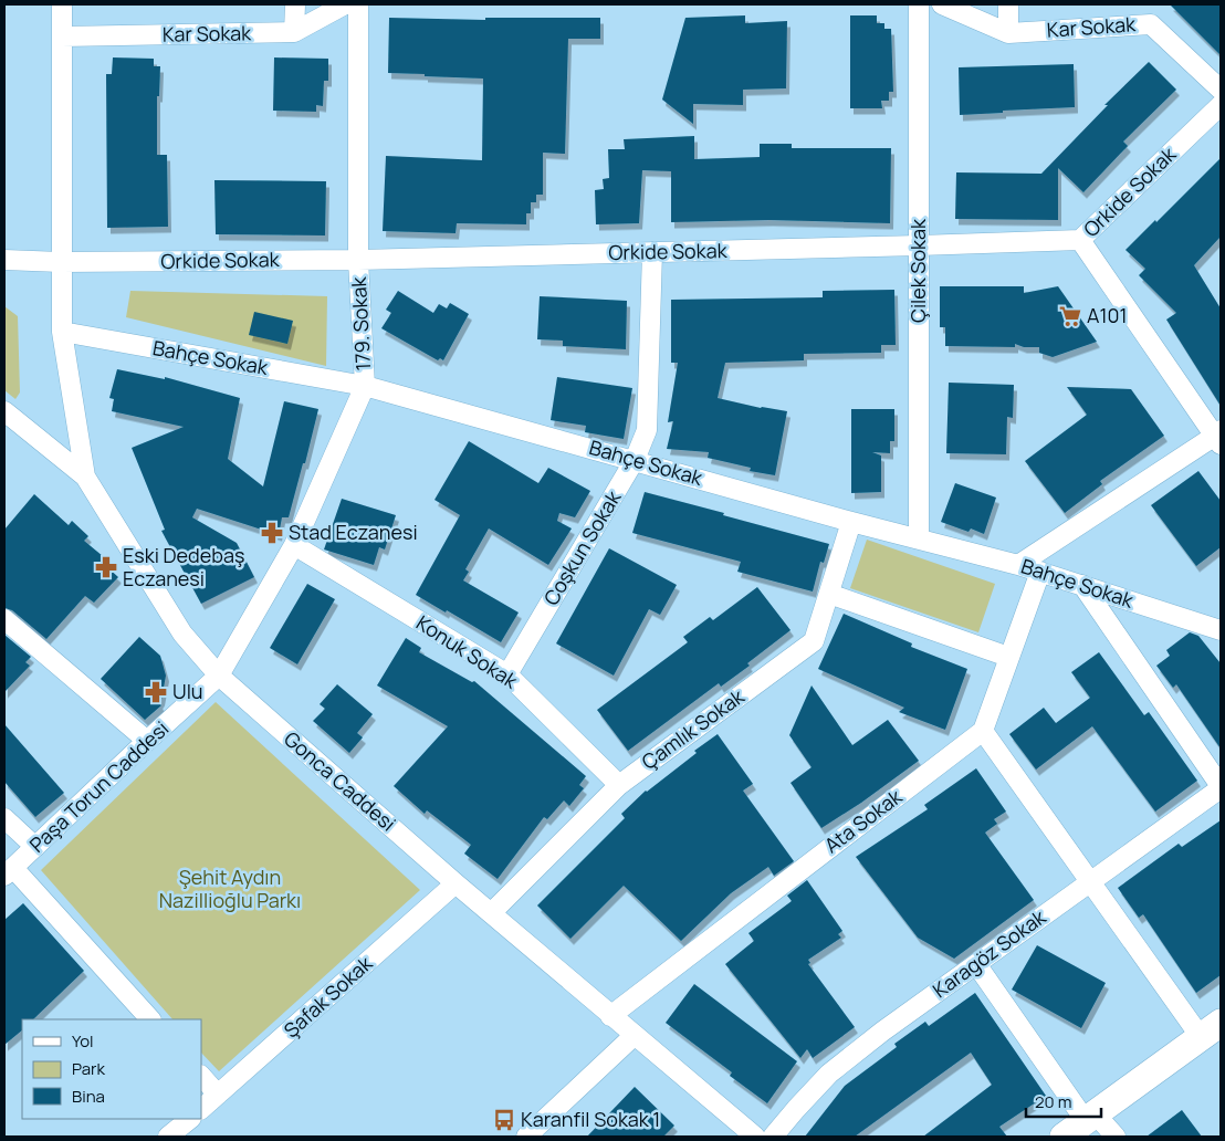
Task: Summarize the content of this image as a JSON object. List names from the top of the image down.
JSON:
{
  "streets": {
    "street": [
      "Kar Sokak",
      "Orkide Sokak",
      "Çilek Sokak",
      "179. Sokak",
      "Bahçe Sokak",
      "Coşkun Sokak",
      "Konuk Sokak",
      "Çamlık Sokak",
      "Gonca Caddesi",
      "Paşa Torun Caddesi",
      "Ata Sokak",
      "Karagöz Sokak",
      "Şafak Sokak"
    ]
  },
  "crossings": [
    ["Kar Sokak", "Gonca Caddesi"],
    ["Orkide Sokak", "Çilek Sokak"],
    ["Orkide Sokak", "179. Sokak"],
    ["Orkide Sokak", "Coşkun Sokak"],
    ["Orkide Sokak", "Gonca Caddesi"],
    ["Çilek Sokak", "Bahçe Sokak"],
    ["179. Sokak", "Bahçe Sokak"],
    ["179. Sokak", "Konuk Sokak"],
    ["179. Sokak", "Gonca Caddesi"],
    ["179. Sokak", "Paşa Torun Caddesi"],
    ["Bahçe Sokak", "Coşkun Sokak"],
    ["Bahçe Sokak", "Çamlık Sokak"],
    ["Bahçe Sokak", "Gonca Caddesi"],
    ["Coşkun Sokak", "Konuk Sokak"],
    ["Konuk Sokak", "Çamlık Sokak"],
    ["Çamlık Sokak", "Gonca Caddesi"],
    ["Gonca Caddesi", "Paşa Torun Caddesi"],
    ["Gonca Caddesi", "Ata Sokak"],
    ["Gonca Caddesi", "Şafak Sokak"]
  ],
  "parks": ["Şehit Aydın Nazillioğlu Parkı"],
  "places": {
    "supermarket": ["A101"],
    "pharmacy": ["Stad Eczanesi", "Eski Dedebaş Eczanesi", "Ulu"],
    "bus stop": ["Karanfil Sokak 1"]
  },
  "legend": ["Yol", "Park", "Bina"],
  "scale_bar": "20 m"
}
